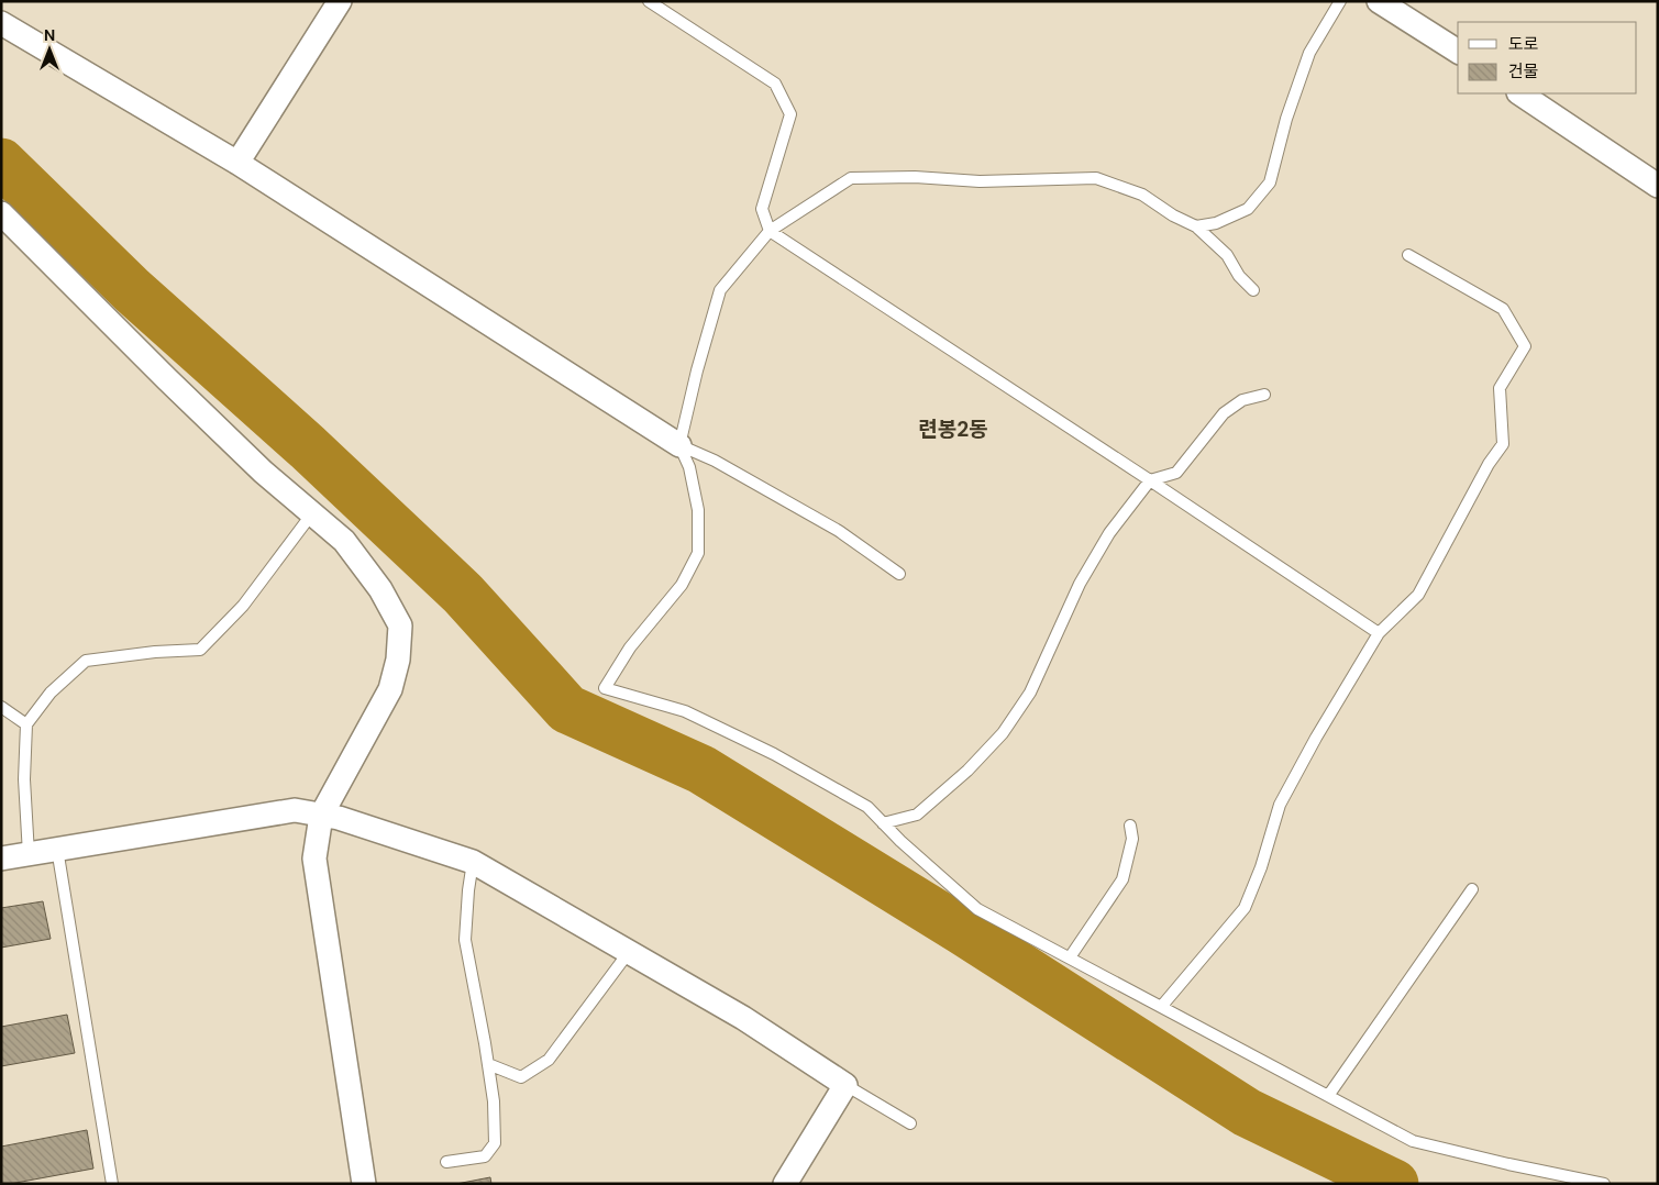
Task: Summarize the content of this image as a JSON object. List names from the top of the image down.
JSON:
{
  "districts": ["련봉2동"],
  "legend": ["도로", "건물"],
  "north": "top"
}
